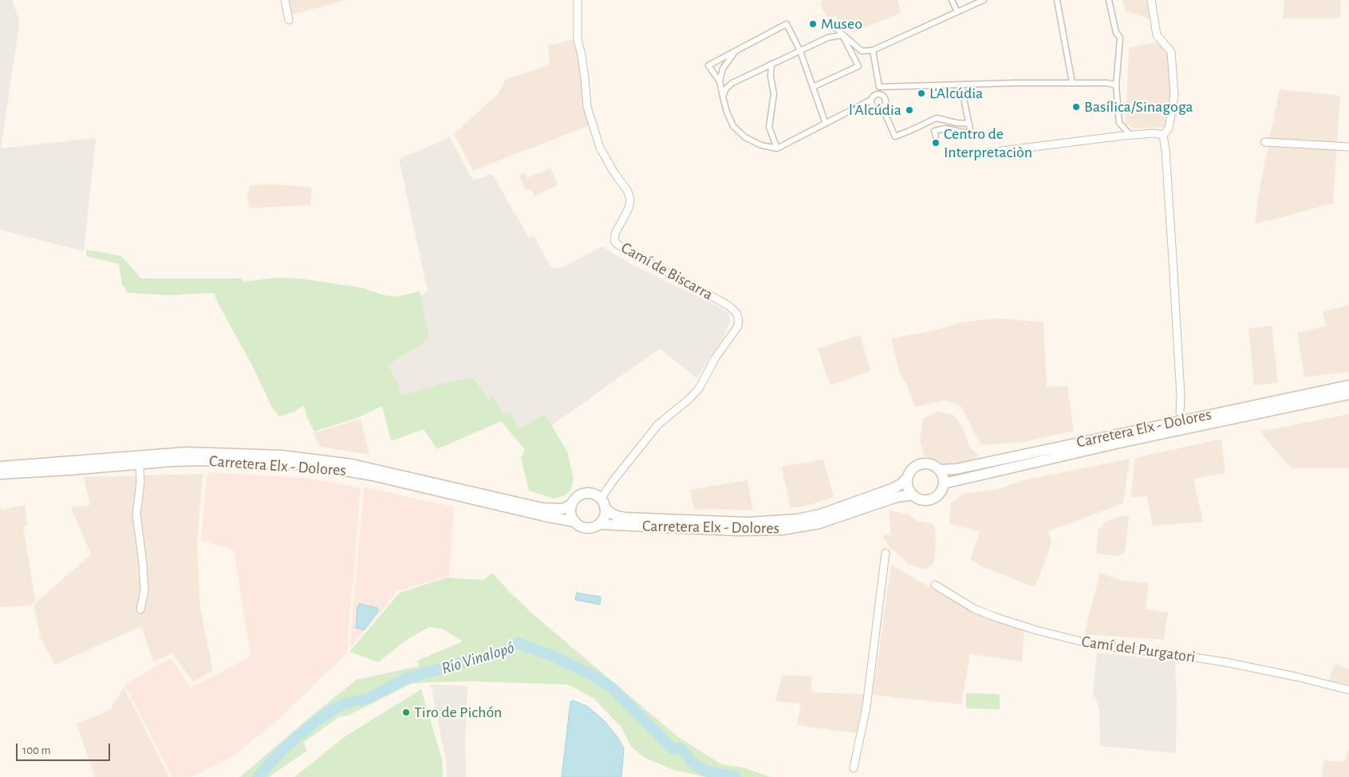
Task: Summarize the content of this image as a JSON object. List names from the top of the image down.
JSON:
{
  "streets": {
    "main road": ["Carretera Elx - Dolores"],
    "street": ["Camí de Biscarra", "Camí del Purgatori"]
  },
  "crossings": [
    ["Camí de Biscarra", "Carretera Elx - Dolores"]
  ],
  "water": ["Río Vinalopó"],
  "places": [
    "Museo",
    "L'Alcúdia",
    "Basílica/Sinagoga",
    "l'Alcúdia",
    "Centro de Interpretaciòn",
    "Tiro de Pichón"
  ],
  "scale_bar": "100 m"
}
